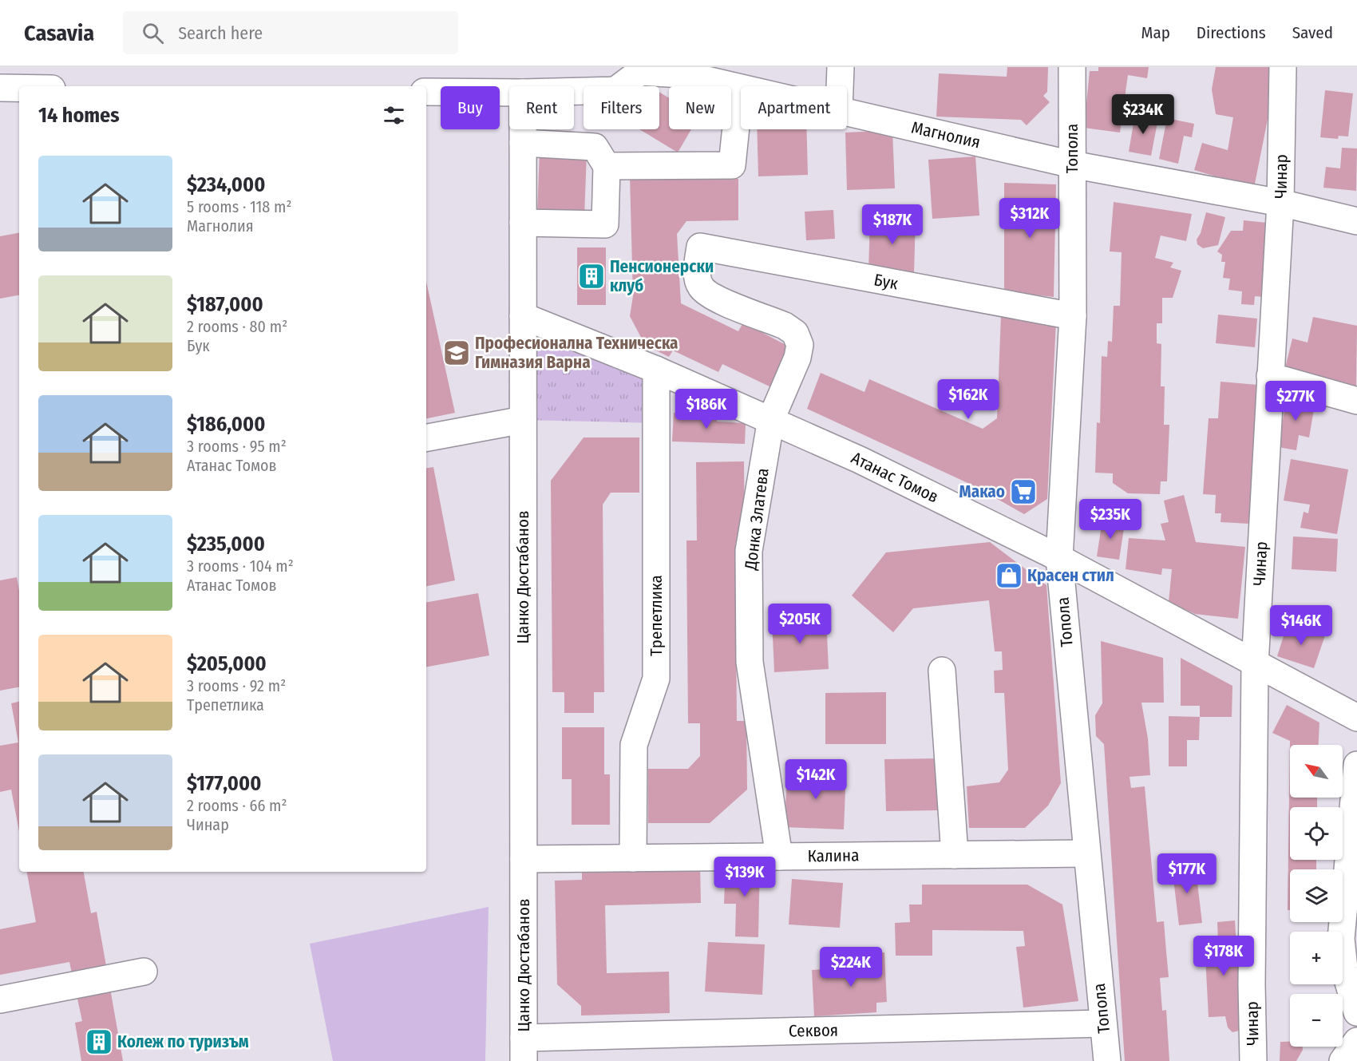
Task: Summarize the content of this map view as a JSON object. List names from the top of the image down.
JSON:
{
  "streets": {
    "street": [
      "Магнолия",
      "Топола",
      "Чинар",
      "Бук",
      "Атанас Томов",
      "Донка Златева",
      "Цанко Дюстабанов",
      "Трепетлика",
      "Калина",
      "Секвоя"
    ]
  },
  "crossings": [
    ["Магнолия", "Топола"],
    ["Магнолия", "Чинар"],
    ["Топола", "Бук"],
    ["Топола", "Атанас Томов"],
    ["Топола", "Калина"],
    ["Топола", "Секвоя"],
    ["Чинар", "Атанас Томов"],
    ["Бук", "Донка Златева"],
    ["Атанас Томов", "Донка Златева"],
    ["Атанас Томов", "Цанко Дюстабанов"],
    ["Атанас Томов", "Трепетлика"],
    ["Донка Златева", "Калина"],
    ["Цанко Дюстабанов", "Калина"],
    ["Цанко Дюстабанов", "Секвоя"],
    ["Трепетлика", "Калина"]
  ],
  "places": {
    "building": ["Пенсионерски клуб", "Колеж по туризъм"],
    "school or university": ["Професионална Техническа Гимназия Варна"],
    "supermarket": ["Макао"],
    "shop": ["Красен стил"]
  },
  "north": "top left",
  "page": {
    "header": "Casavia",
    "search": "Search here",
    "nav": ["Map", "Directions", "Saved"],
    "chip": [
      "Buy",
      "Rent",
      "Filters",
      "New",
      "Apartment"
    ],
    "heading": "14 homes",
    "price": [
      "$234K",
      "$312K",
      "$187K",
      "$162K",
      "$277K",
      "$186K",
      "$235K",
      "$205K",
      "$146K",
      "$142K",
      "$177K",
      "$139K",
      "$178K",
      "$224K"
    ],
    "list": [
      {
        "name": "$234,000",
        "note": "5 rooms · 118 m² · Магнолия"
      },
      {
        "name": "$187,000",
        "note": "2 rooms · 80 m² · Бук"
      },
      {
        "name": "$186,000",
        "note": "3 rooms · 95 m² · Атанас Томов"
      },
      {
        "name": "$235,000",
        "note": "3 rooms · 104 m² · Атанас Томов"
      },
      {
        "name": "$205,000",
        "note": "3 rooms · 92 m² · Трепетлика"
      },
      {
        "name": "$177,000",
        "note": "2 rooms · 66 m² · Чинар"
      }
    ],
    "map_buttons": ["+", "−"]
  }
}
